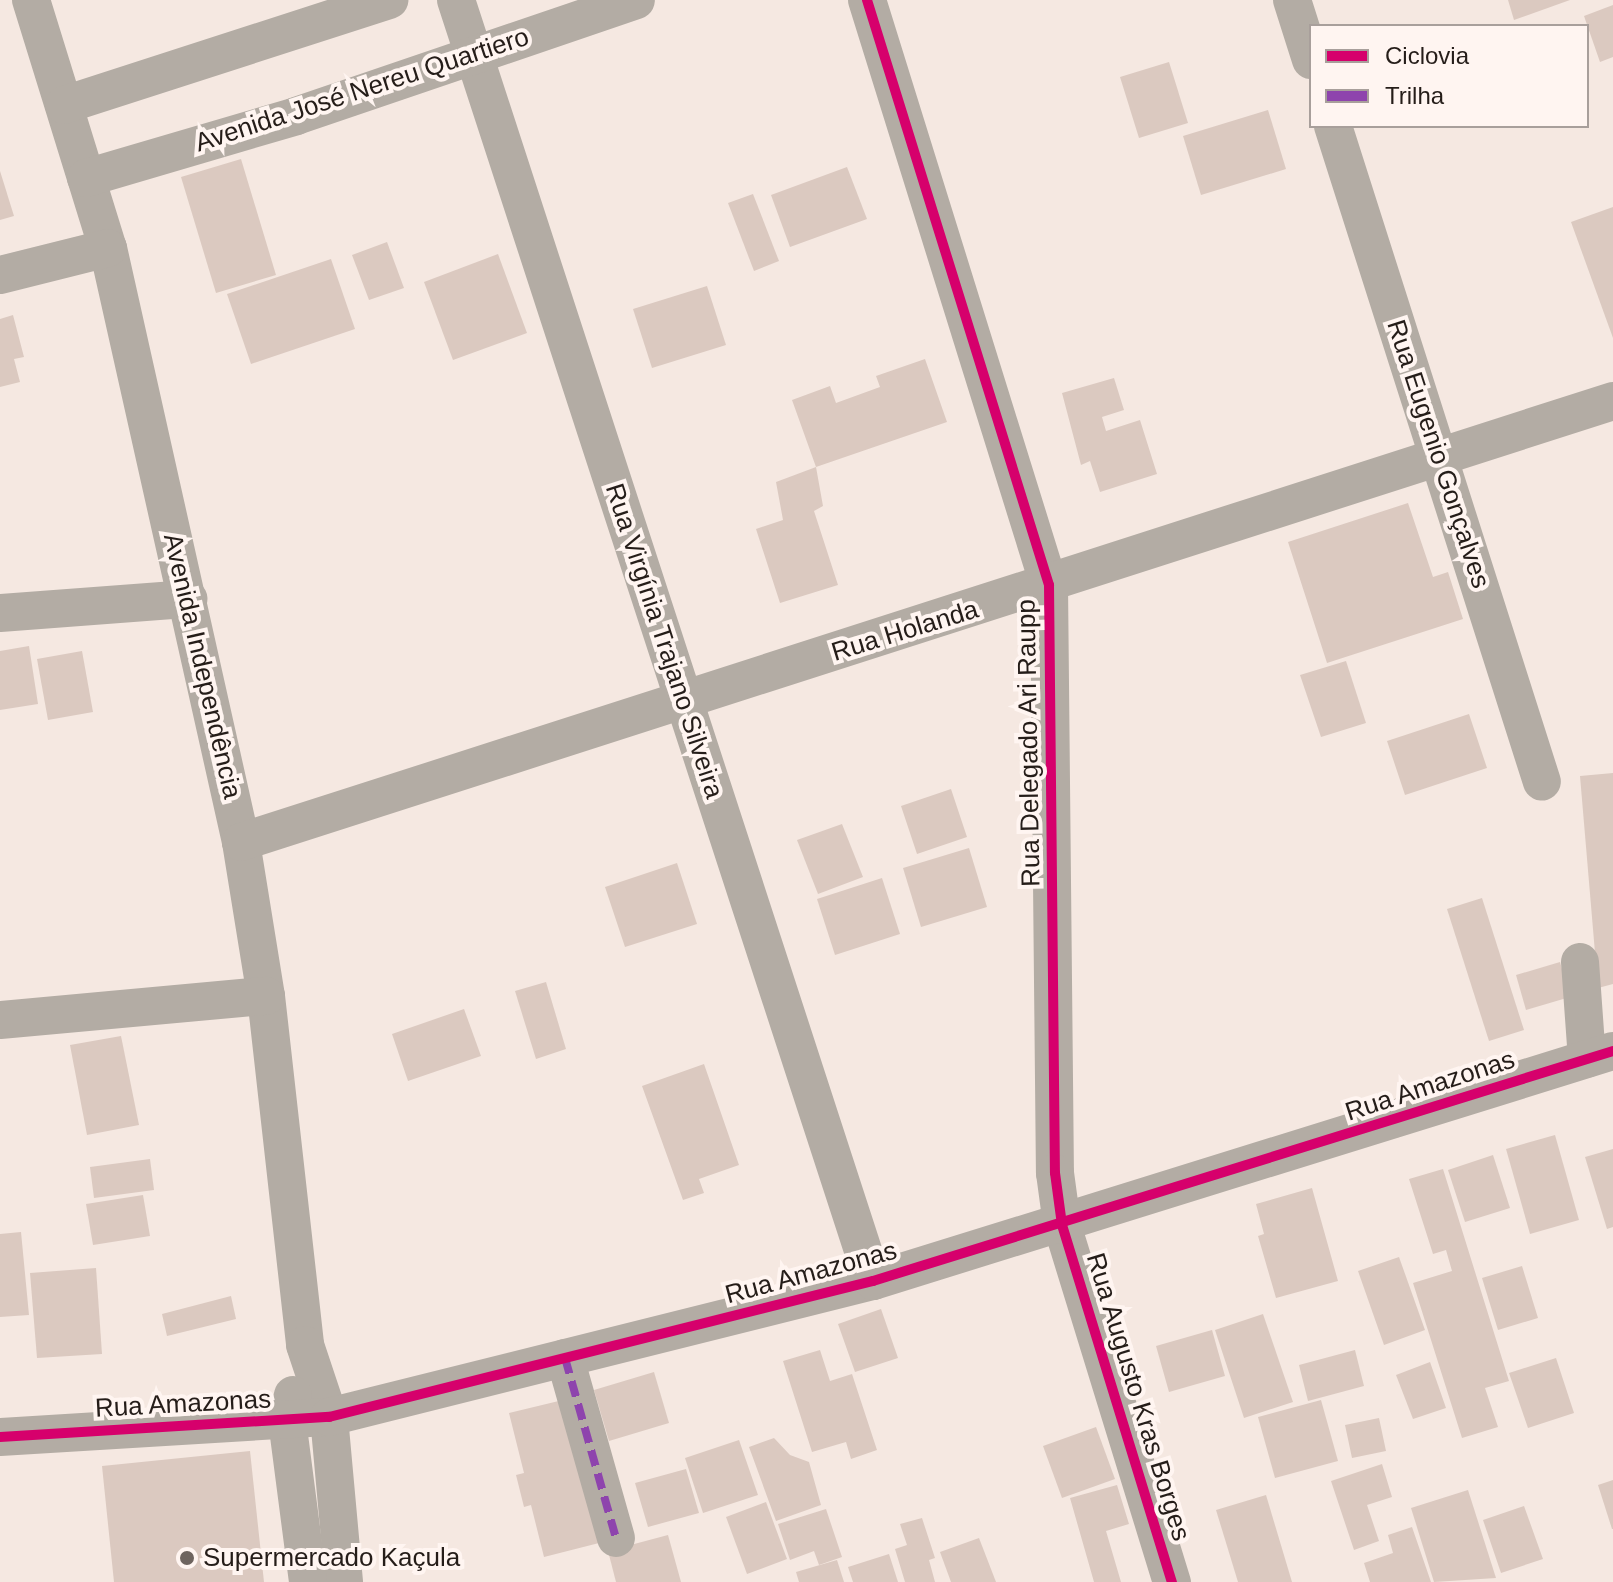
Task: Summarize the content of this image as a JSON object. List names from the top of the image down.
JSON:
{
  "streets": {
    "street": [
      "Avenida José Nereu Quartiero",
      "Rua Eugenio Gonçalves",
      "Rua Holanda",
      "Rua Virgínia Trajano Silveira",
      "Avenida Independência",
      "Rua Delegado Ari Raupp",
      "Rua Amazonas",
      "Rua Augusto Kras Borges"
    ]
  },
  "crossings": [
    ["Avenida José Nereu Quartiero", "Rua Virgínia Trajano Silveira"],
    ["Avenida José Nereu Quartiero", "Avenida Independência"],
    ["Rua Eugenio Gonçalves", "Rua Holanda"],
    ["Rua Holanda", "Rua Virgínia Trajano Silveira"],
    ["Rua Holanda", "Avenida Independência"],
    ["Rua Holanda", "Rua Delegado Ari Raupp"],
    ["Rua Virgínia Trajano Silveira", "Rua Amazonas"],
    ["Avenida Independência", "Rua Amazonas"],
    ["Rua Delegado Ari Raupp", "Rua Amazonas"],
    ["Rua Delegado Ari Raupp", "Rua Augusto Kras Borges"],
    ["Rua Amazonas", "Rua Augusto Kras Borges"]
  ],
  "places": ["Supermercado Kaçula"],
  "legend": ["Ciclovia", "Trilha"]
}
